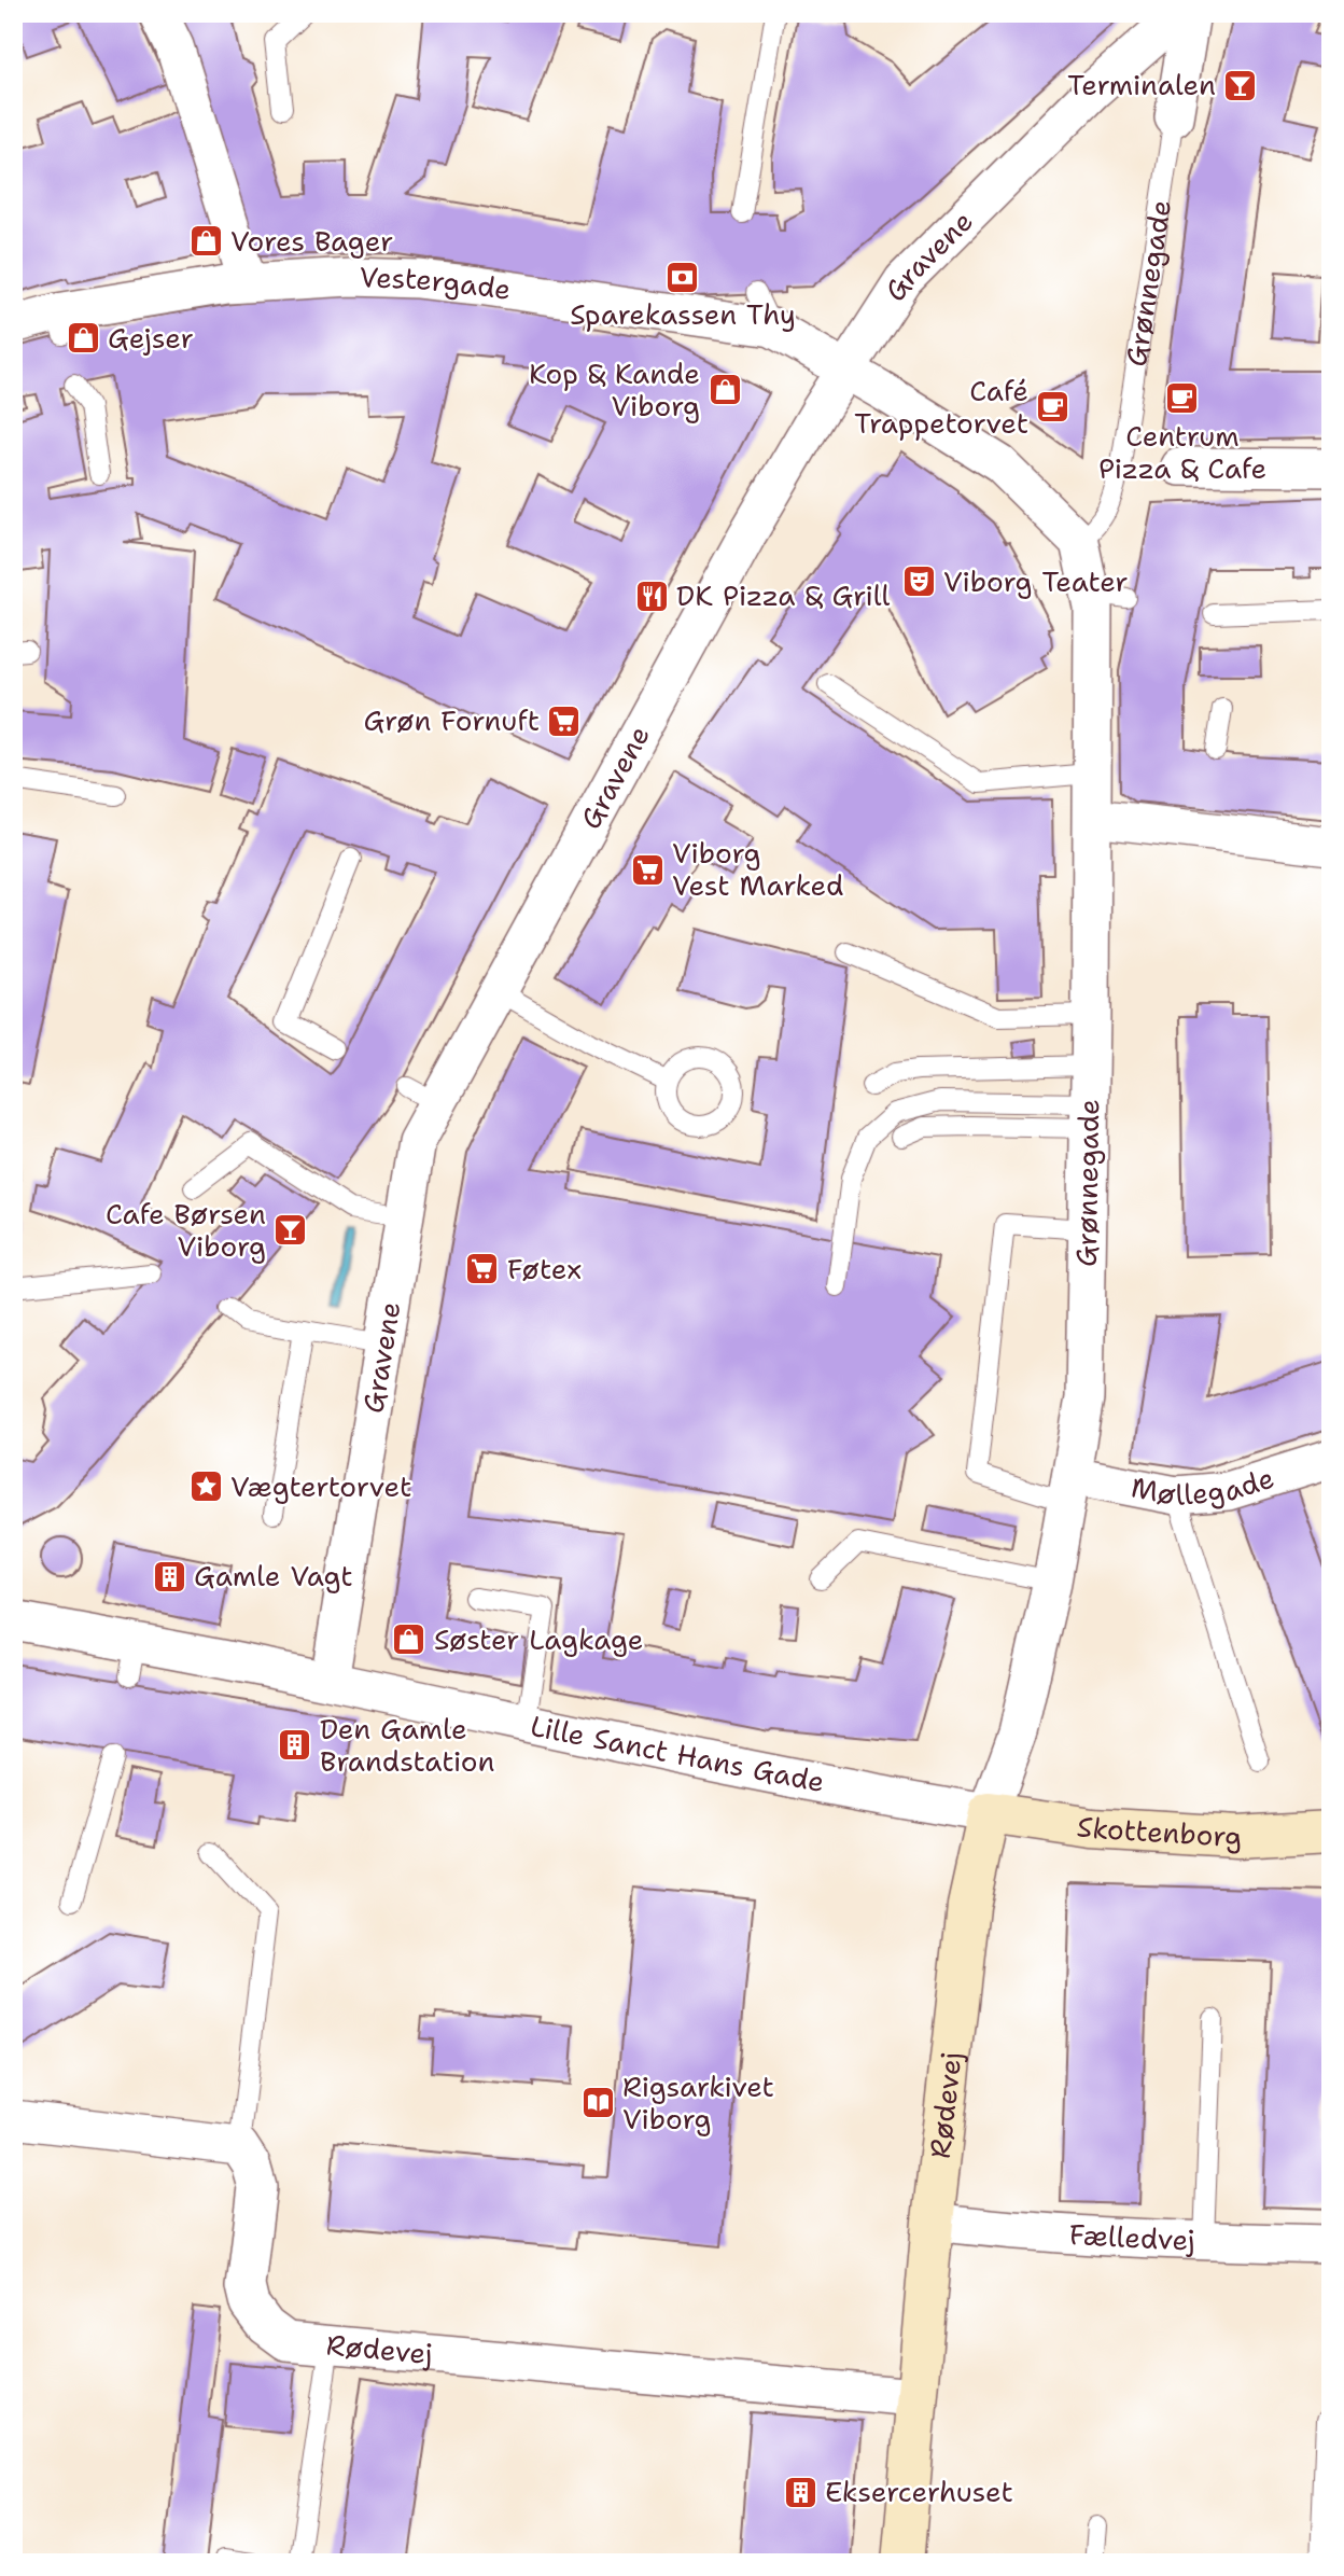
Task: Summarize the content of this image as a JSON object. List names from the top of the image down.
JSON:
{
  "streets": {
    "street": [
      "Gravene",
      "Grønnegade",
      "Vestergade",
      "Møllegade",
      "Lille Sanct Hans Gade",
      "Skottenborg",
      "Rødevej",
      "Fælledvej"
    ]
  },
  "crossings": [
    ["Gravene", "Vestergade"],
    ["Gravene", "Lille Sanct Hans Gade"],
    ["Grønnegade", "Møllegade"],
    ["Grønnegade", "Lille Sanct Hans Gade"],
    ["Grønnegade", "Skottenborg"],
    ["Grønnegade", "Rødevej"],
    ["Lille Sanct Hans Gade", "Skottenborg"],
    ["Lille Sanct Hans Gade", "Rødevej"],
    ["Skottenborg", "Rødevej"],
    ["Rødevej", "Fælledvej"]
  ],
  "places": {
    "bar": ["Terminalen", "Cafe Børsen Viborg"],
    "shop": [
      "Vores Bager",
      "Gejser",
      "Kop & Kande Viborg",
      "Søster Lagkage"
    ],
    "bank": ["Sparekassen Thy"],
    "cafe": ["Centrum Pizza & Cafe", "Café Trappetorvet"],
    "theatre": ["Viborg Teater"],
    "restaurant": ["DK Pizza & Grill"],
    "supermarket": ["Grøn Fornuft", "Viborg Vest Marked", "Føtex"],
    "place": ["Vægtertorvet"],
    "building": ["Gamle Vagt", "Den Gamle Brandstation", "Eksercerhuset"],
    "library": ["Rigsarkivet Viborg"]
  }
}
